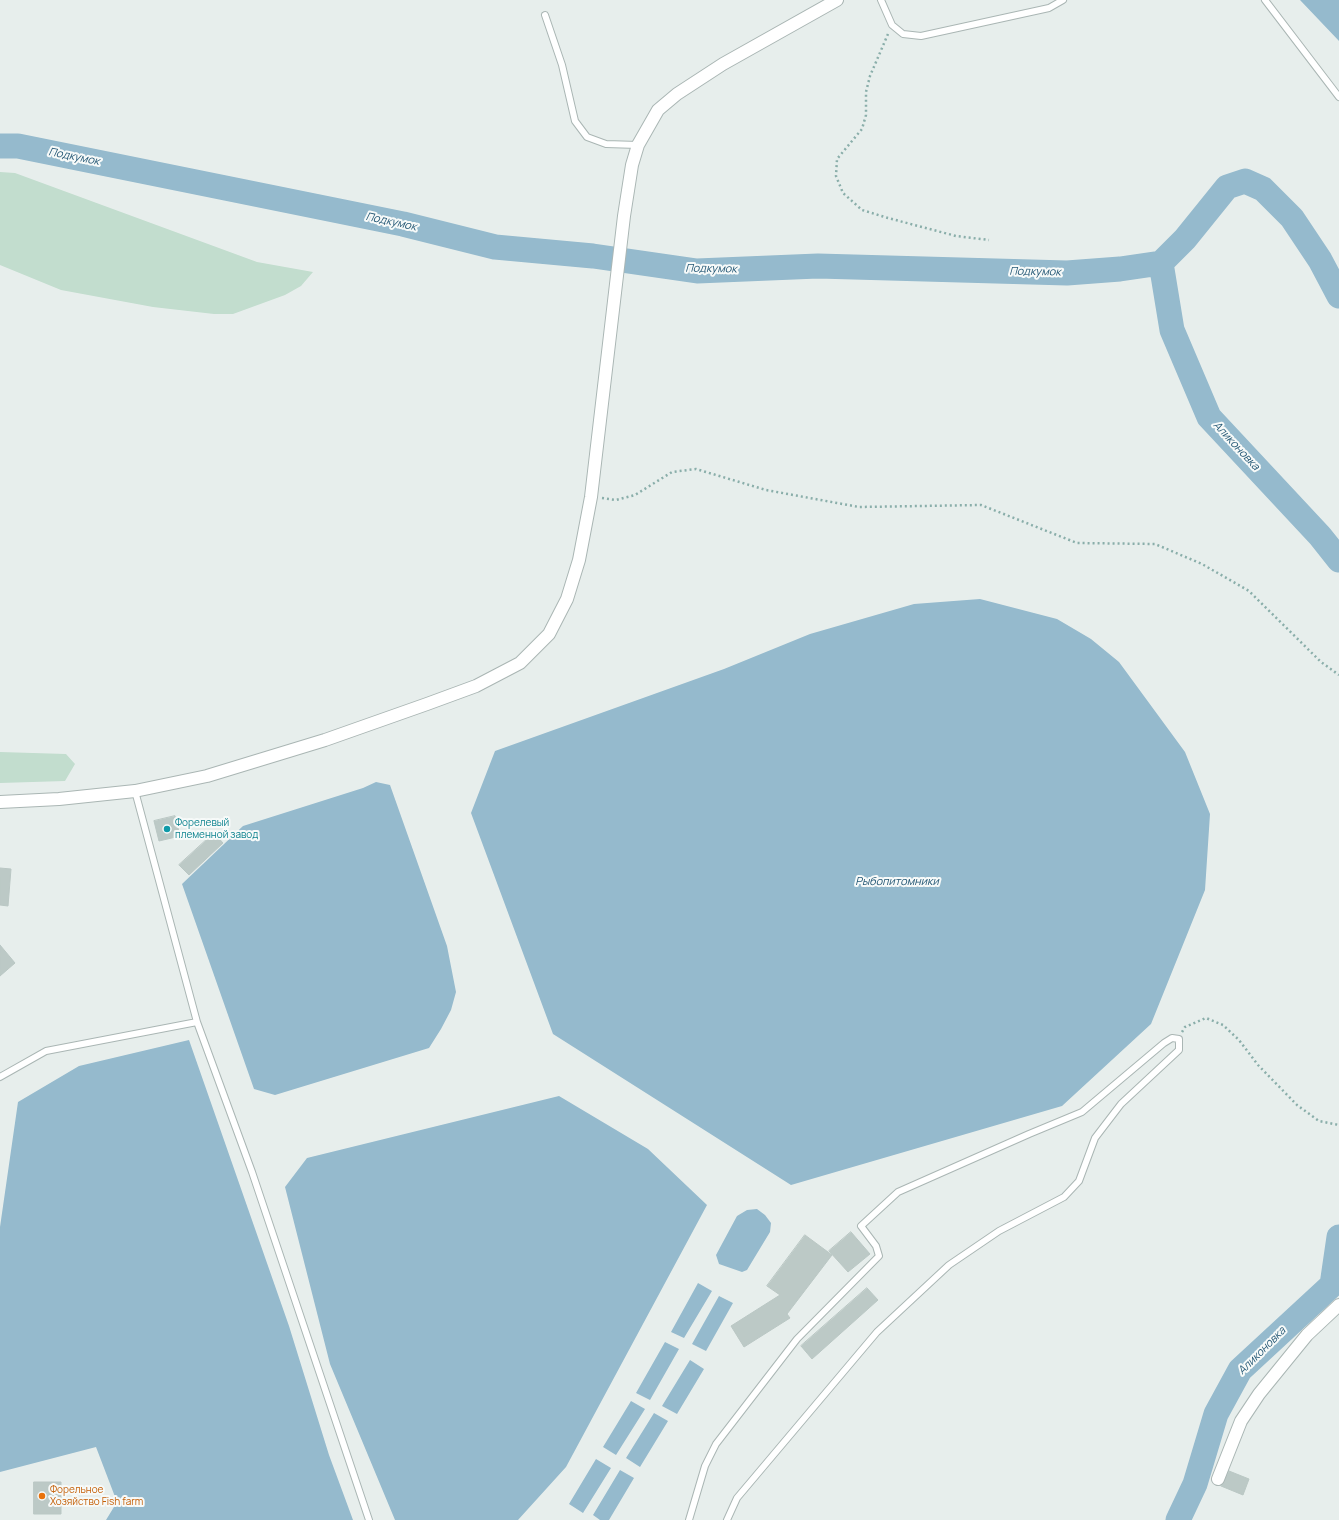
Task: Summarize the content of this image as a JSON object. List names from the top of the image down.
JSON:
{
  "water": ["Подкумок", "Аликоновка", "Рыбопитомники"],
  "places": ["Форелевый племенной завод", "Форельное Хозяйство Fish farm"]
}
